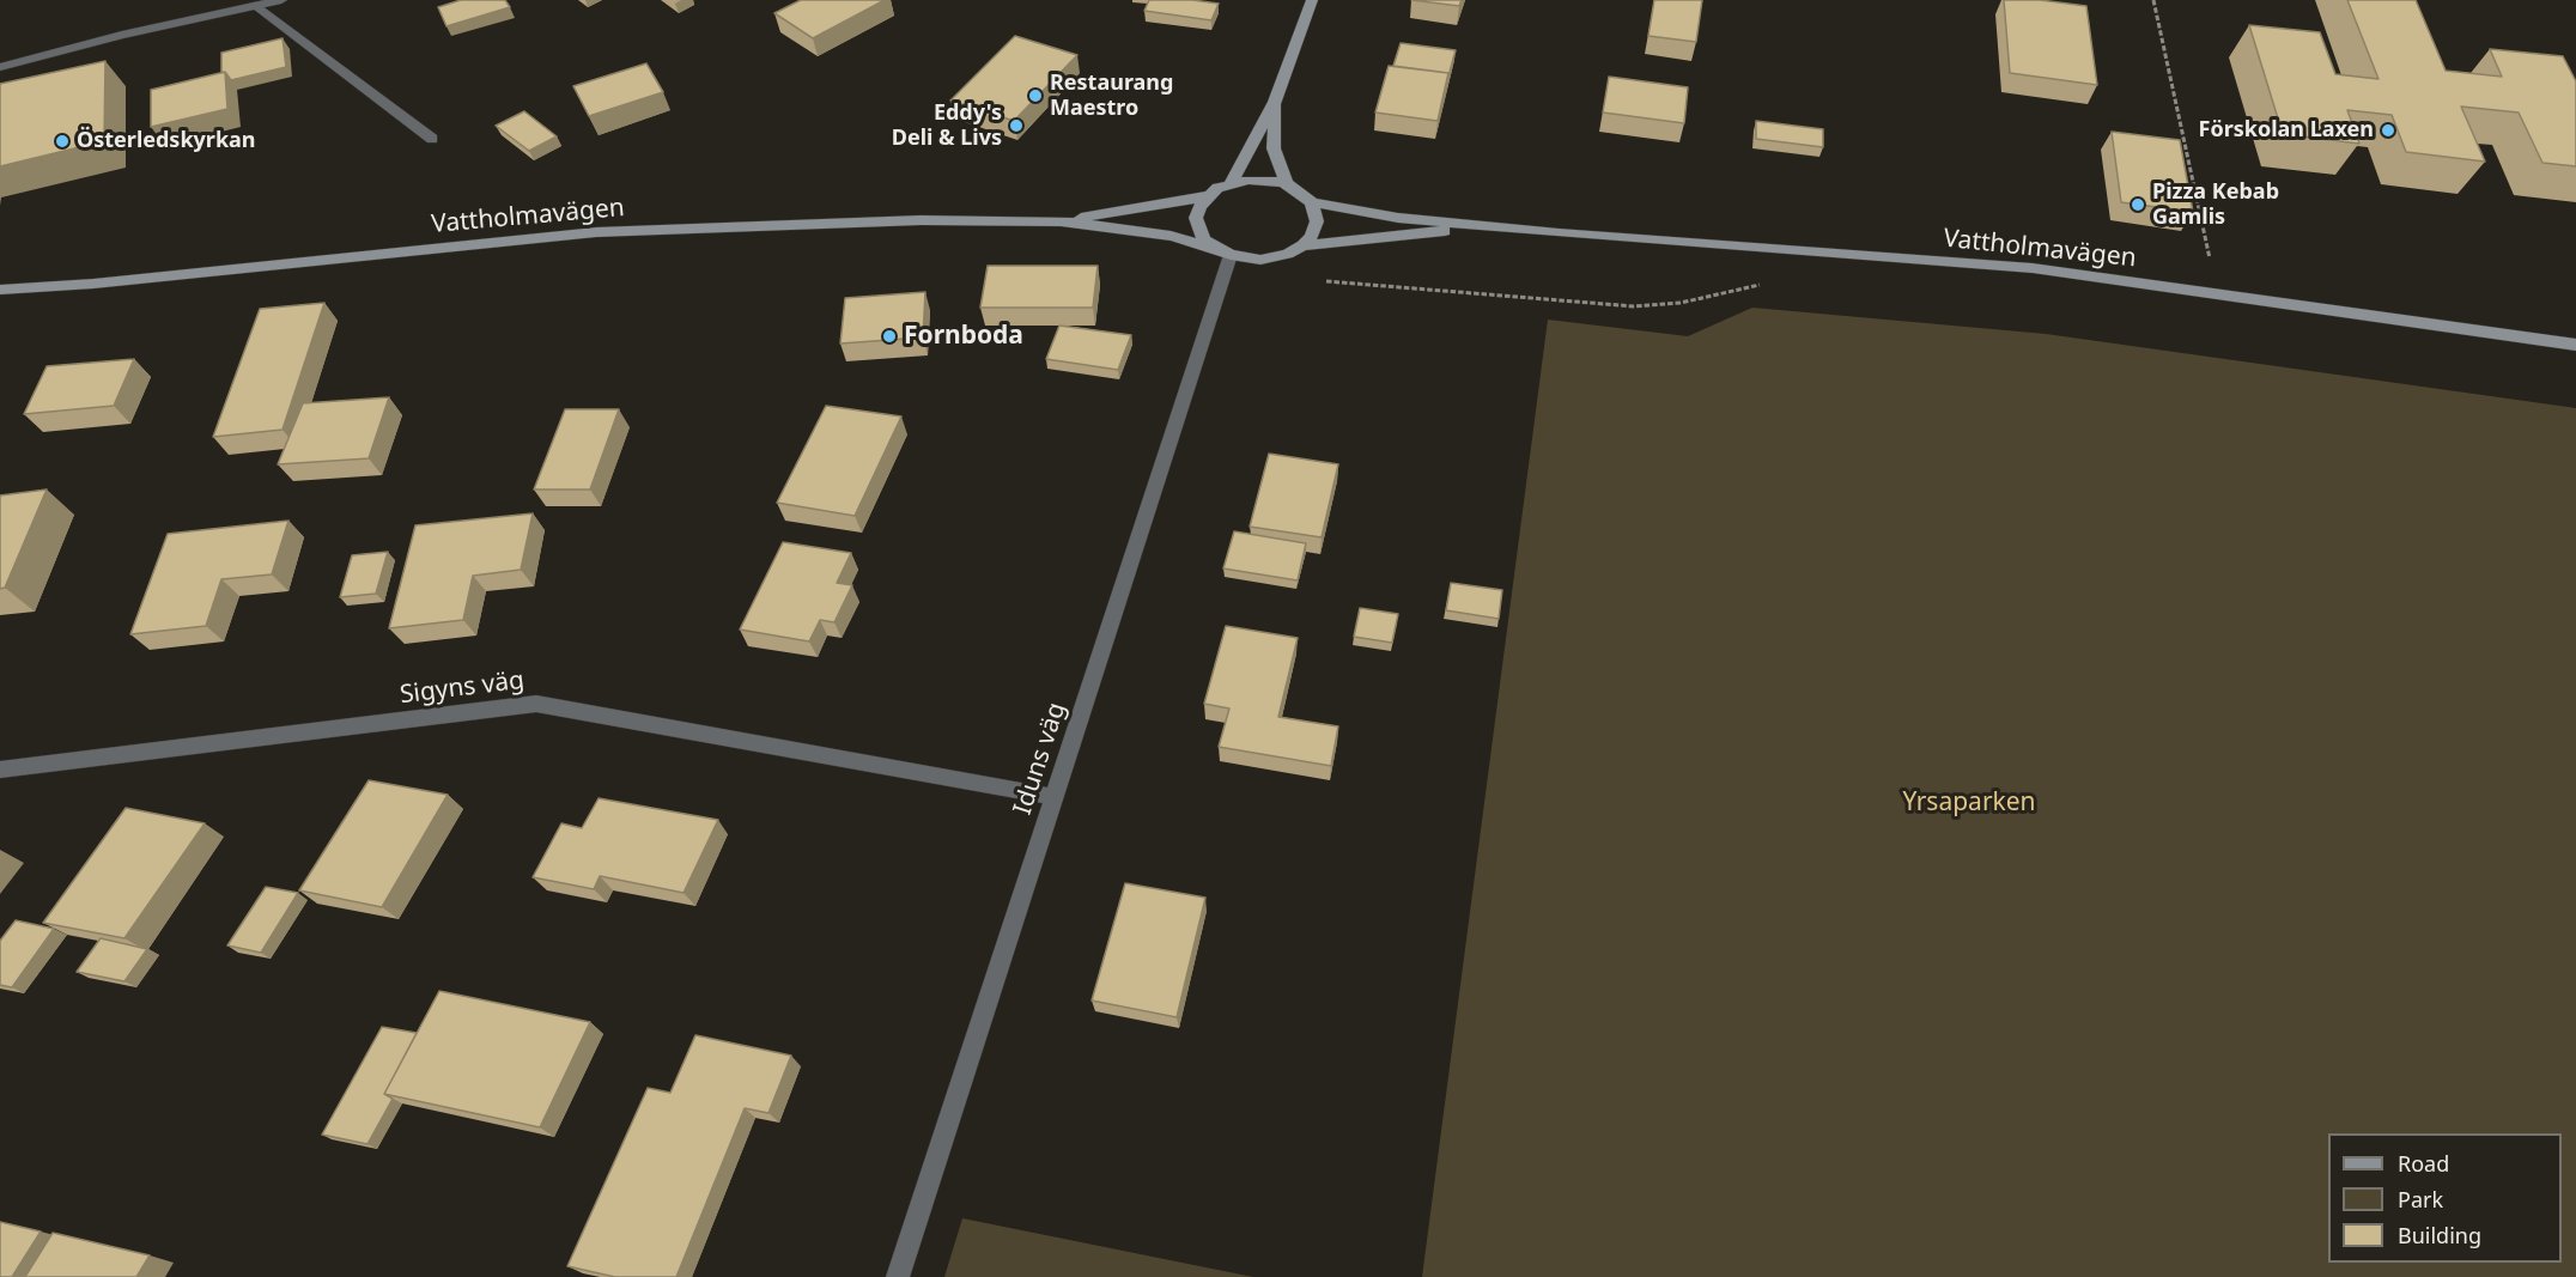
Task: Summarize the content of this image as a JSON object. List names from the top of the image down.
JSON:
{
  "streets": {
    "main road": ["Vattholmavägen"],
    "street": ["Sigyns väg", "Iduns väg"]
  },
  "crossings": [
    ["Vattholmavägen", "Iduns väg"],
    ["Sigyns väg", "Iduns väg"]
  ],
  "parks": ["Yrsaparken"],
  "places": [
    "Restaurang Maestro",
    "Eddy's Deli & Livs",
    "Förskolan Laxen",
    "Österledskyrkan",
    "Pizza Kebab Gamlis",
    "Fornboda"
  ],
  "legend": ["Road", "Park", "Building"]
}
